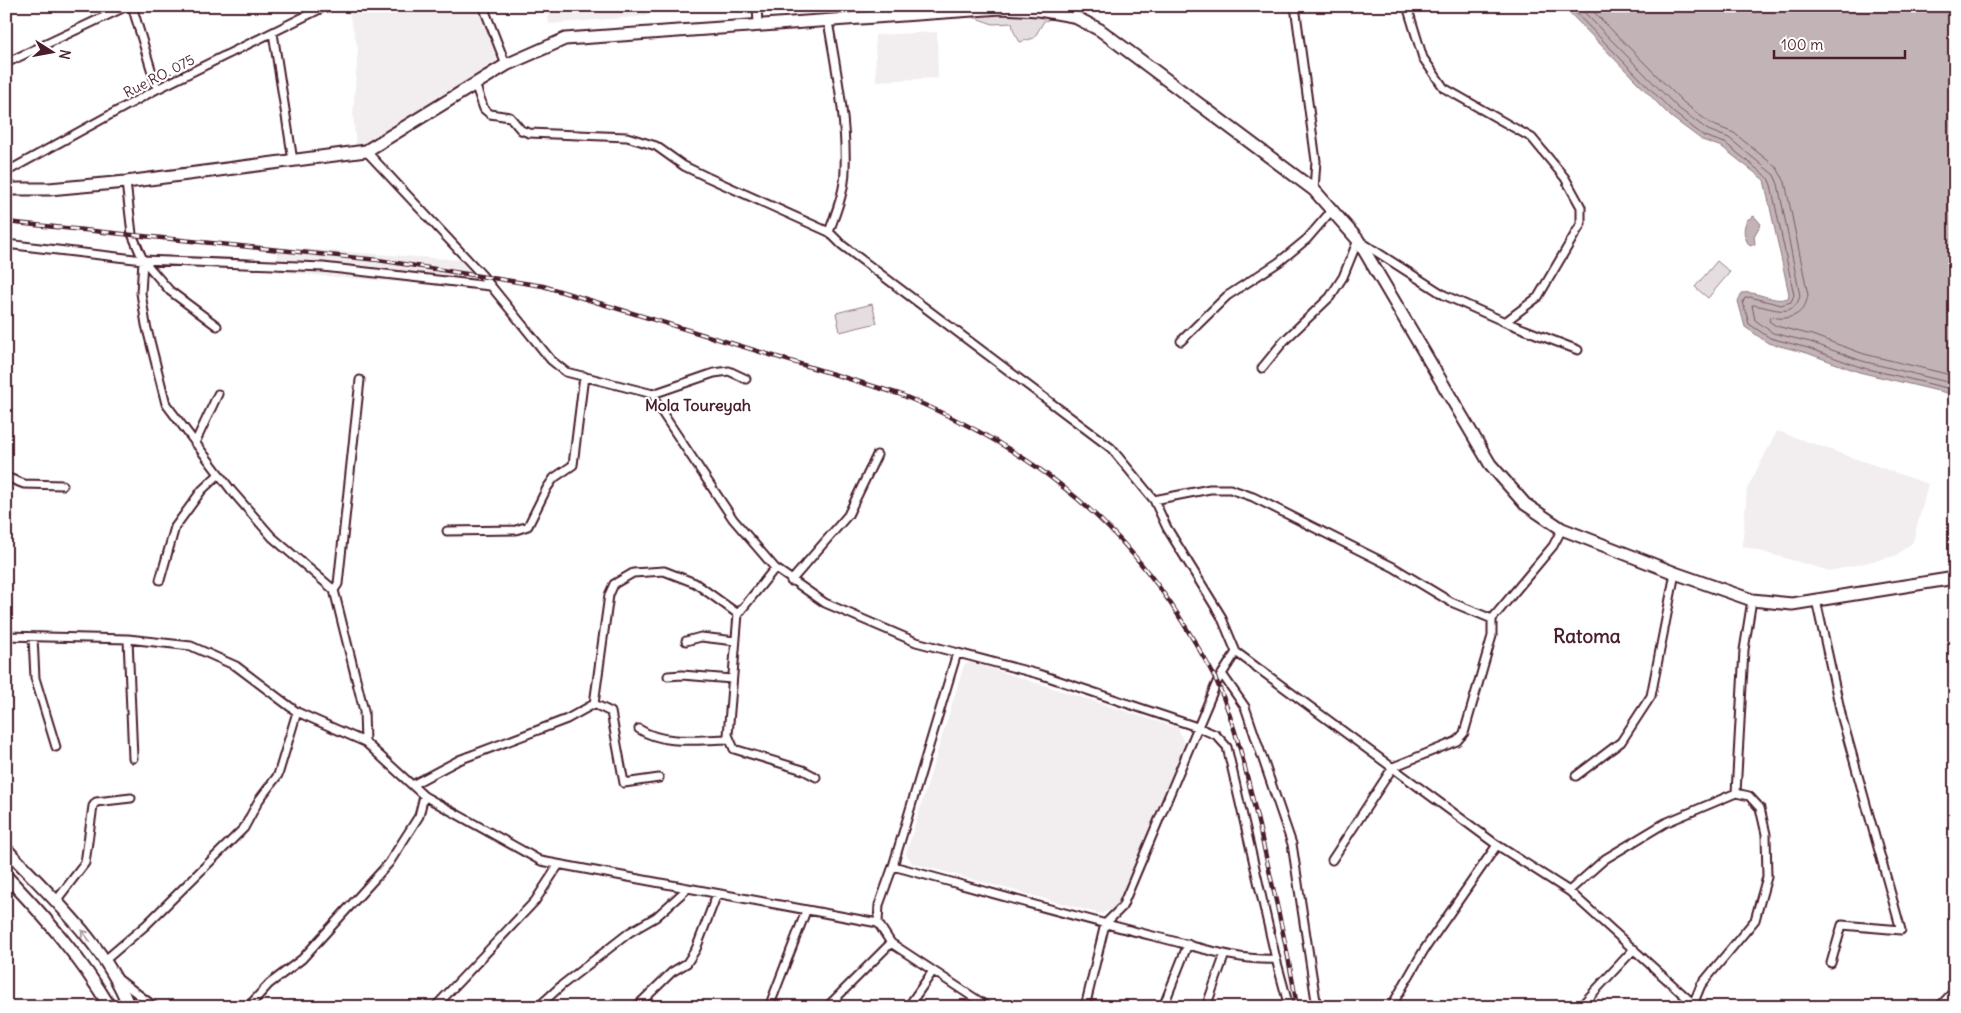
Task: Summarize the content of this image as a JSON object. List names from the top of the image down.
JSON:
{
  "streets": {
    "street": ["Rue RO. 075"]
  },
  "districts": ["Mola Toureyah", "Ratoma"],
  "scale_bar": "100 m",
  "north": "right"
}
